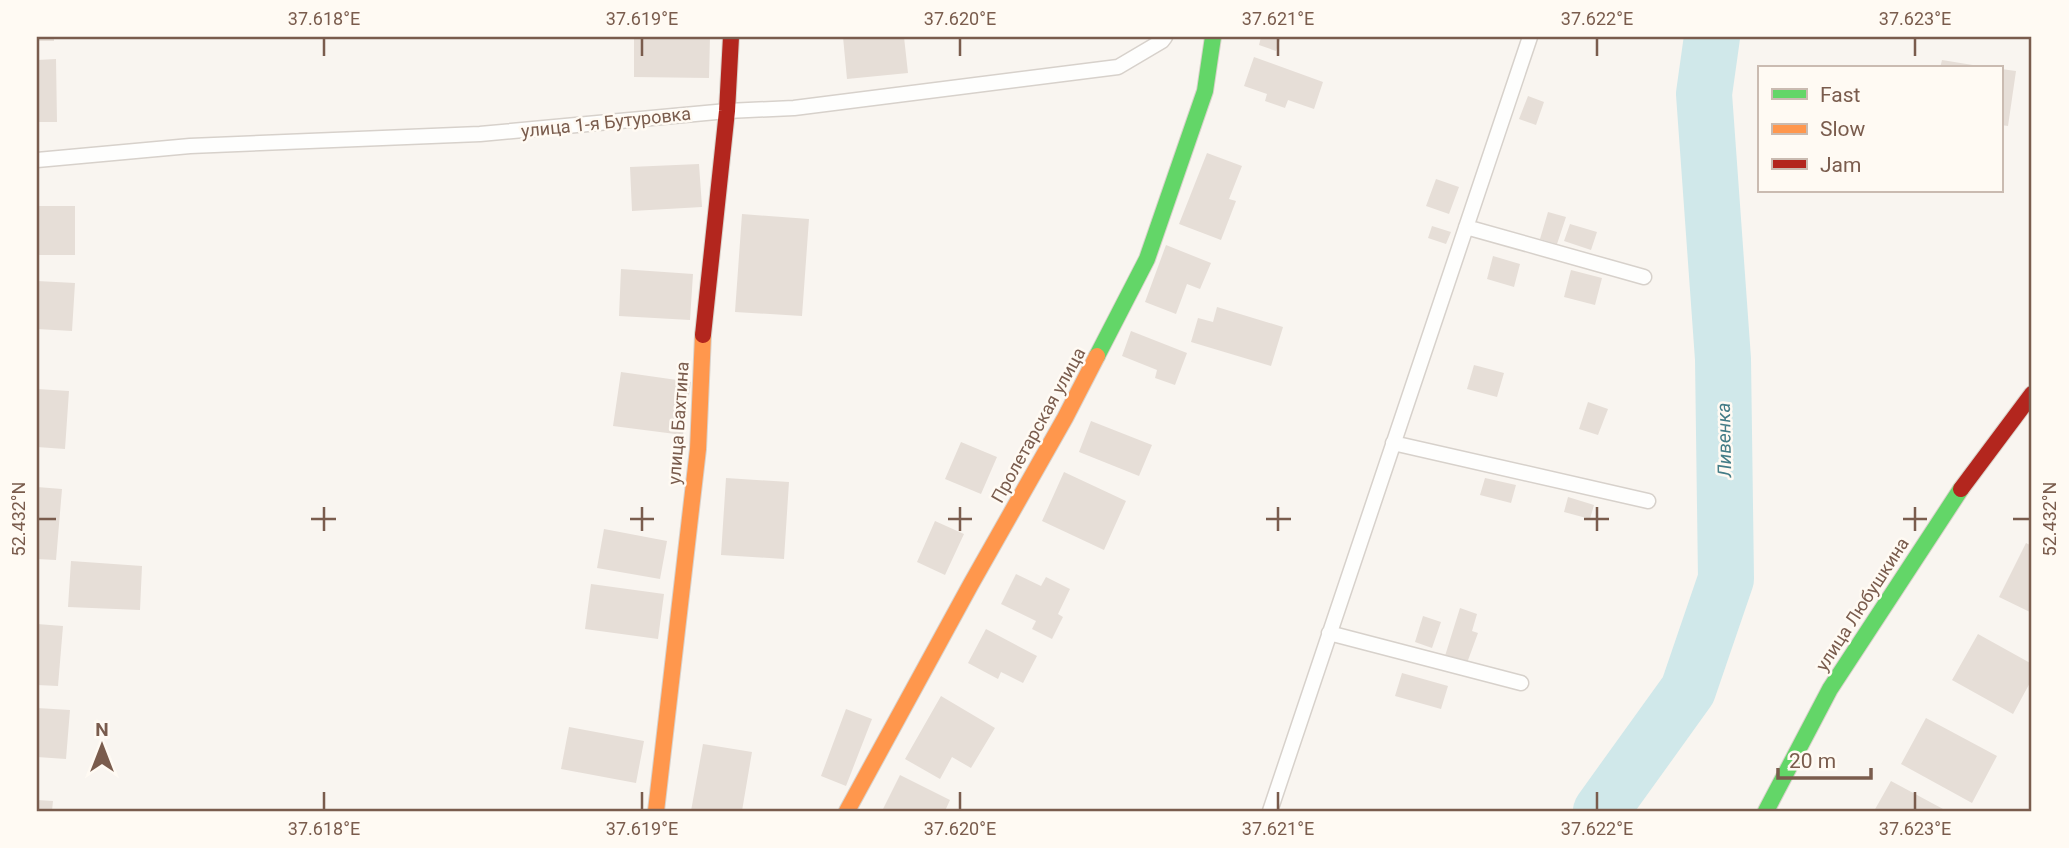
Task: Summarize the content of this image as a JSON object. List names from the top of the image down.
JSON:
{
  "streets": {
    "street": ["улица Бахтина", "Пролетарская улица", "улица Любушкина"],
    "lane": ["улица 1-я Бутуровка"]
  },
  "crossings": [
    ["улица 1-я Бутуровка", "улица Бахтина"]
  ],
  "water": ["Ливенка"],
  "legend": ["Fast", "Slow", "Jam"],
  "scale_bar": "20 m",
  "north": "top",
  "coordinates": [
    "37.618°E",
    "37.619°E",
    "37.620°E",
    "37.621°E",
    "37.622°E",
    "37.623°E",
    "52.432°N"
  ]
}
